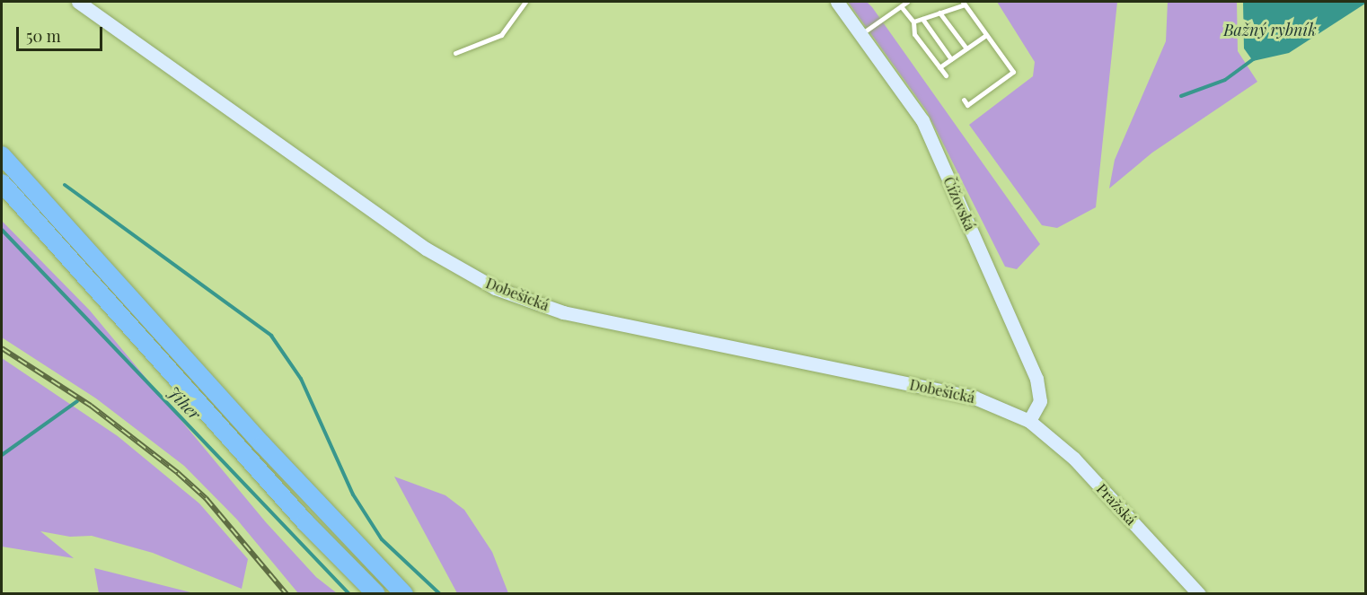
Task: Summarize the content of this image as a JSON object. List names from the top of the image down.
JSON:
{
  "streets": {
    "street": ["Čížovská", "Dobešická", "Pražská"]
  },
  "crossings": [
    ["Čížovská", "Dobešická"],
    ["Čížovská", "Pražská"],
    ["Dobešická", "Pražská"]
  ],
  "water": ["Bažný rybník", "Jiher"],
  "scale_bar": "50 m"
}
